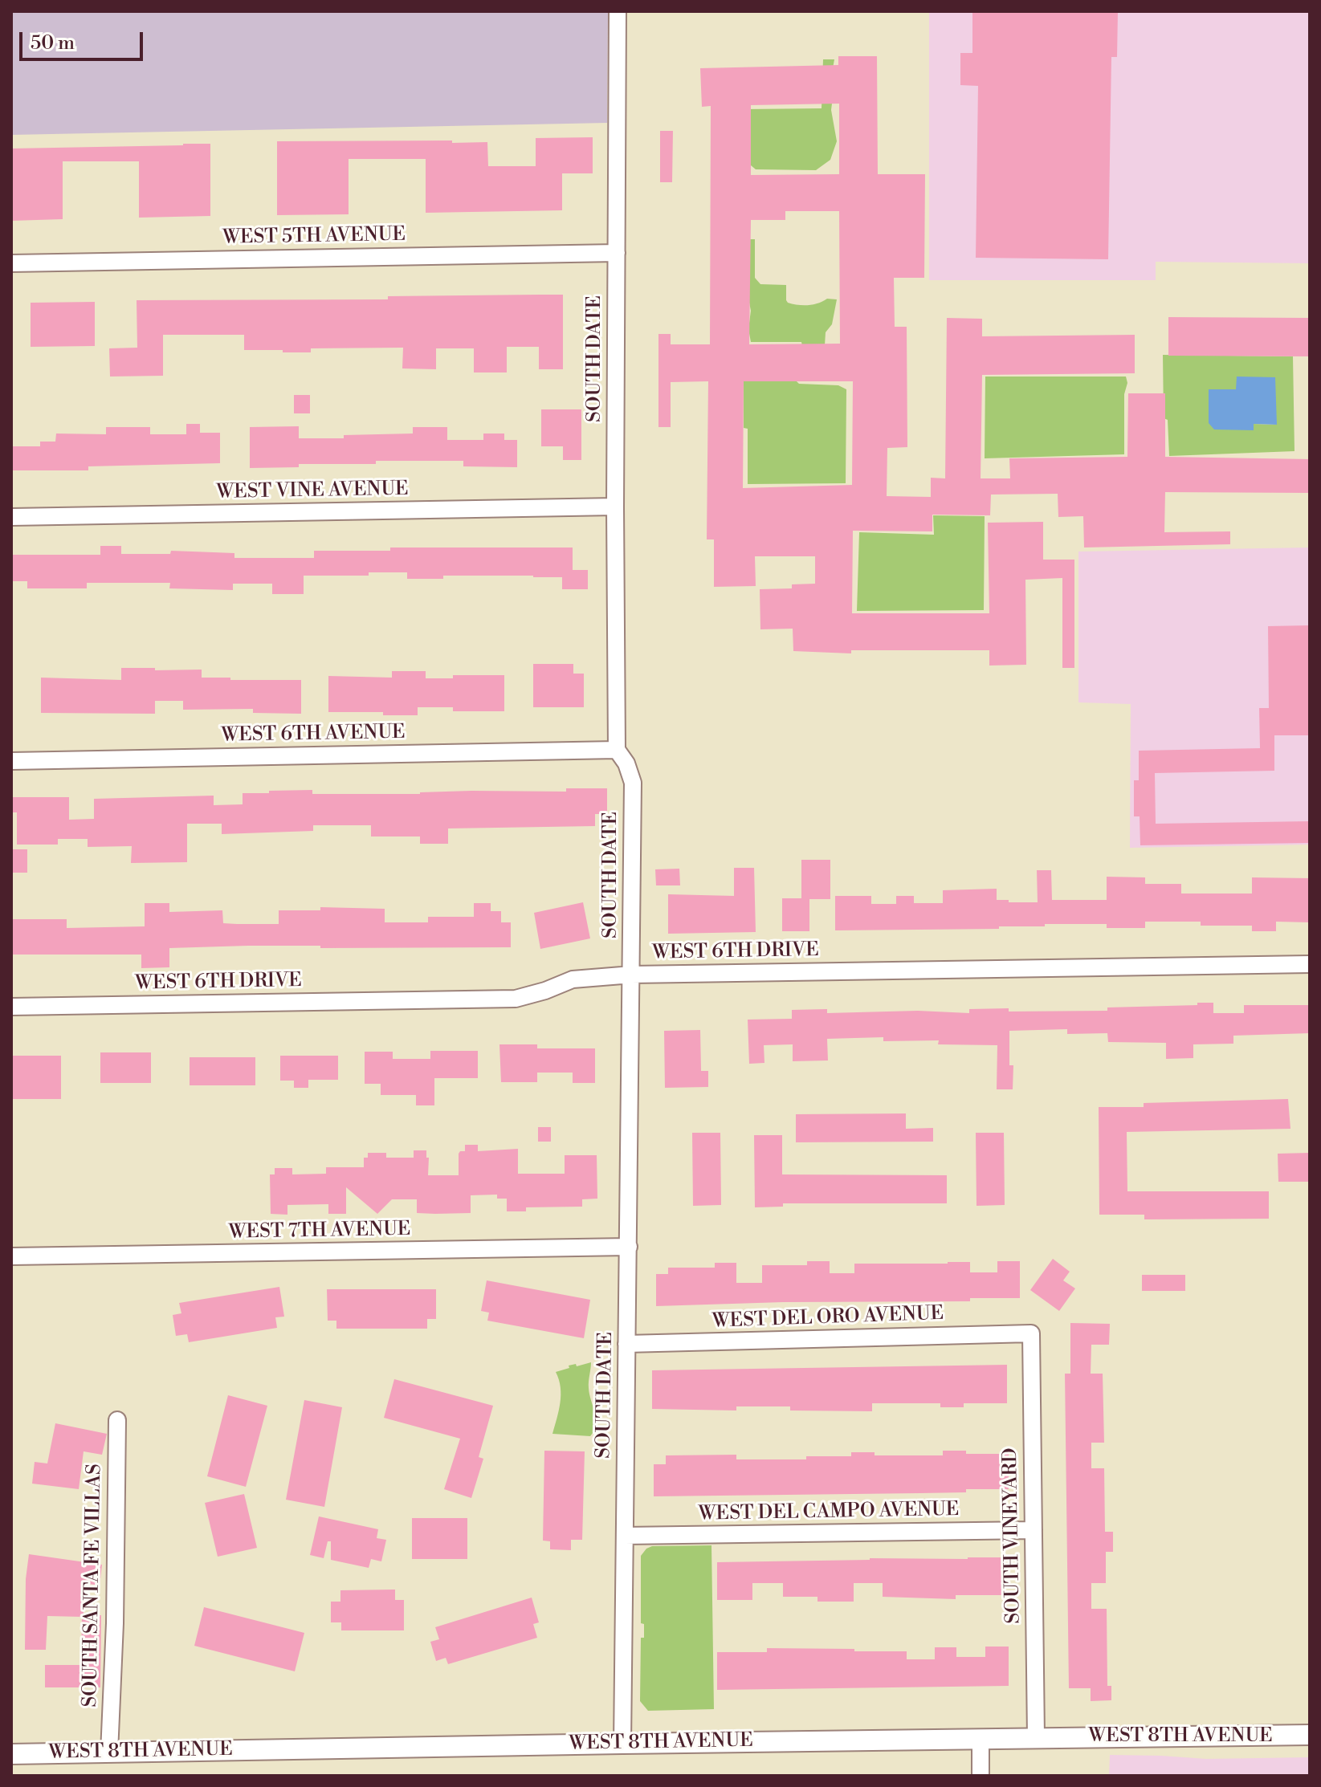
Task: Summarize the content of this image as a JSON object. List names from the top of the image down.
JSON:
{
  "streets": {
    "street": [
      "WEST 5TH AVENUE",
      "SOUTH DATE",
      "WEST VINE AVENUE",
      "WEST 6TH AVENUE",
      "WEST 6TH DRIVE",
      "WEST 7TH AVENUE",
      "WEST DEL ORO AVENUE",
      "WEST DEL CAMPO AVENUE",
      "SOUTH VINEYARD",
      "SOUTH SANTA FE VILLAS",
      "WEST 8TH AVENUE"
    ]
  },
  "crossings": [
    ["WEST 5TH AVENUE", "SOUTH DATE"],
    ["SOUTH DATE", "WEST VINE AVENUE"],
    ["SOUTH DATE", "WEST 6TH AVENUE"],
    ["SOUTH DATE", "WEST 6TH DRIVE"],
    ["SOUTH DATE", "WEST 7TH AVENUE"],
    ["SOUTH DATE", "WEST DEL ORO AVENUE"],
    ["SOUTH DATE", "WEST DEL CAMPO AVENUE"],
    ["SOUTH DATE", "WEST 8TH AVENUE"],
    ["WEST DEL ORO AVENUE", "SOUTH VINEYARD"],
    ["WEST DEL CAMPO AVENUE", "SOUTH VINEYARD"],
    ["SOUTH VINEYARD", "WEST 8TH AVENUE"],
    ["SOUTH SANTA FE VILLAS", "WEST 8TH AVENUE"]
  ],
  "scale_bar": "50 m"
}
